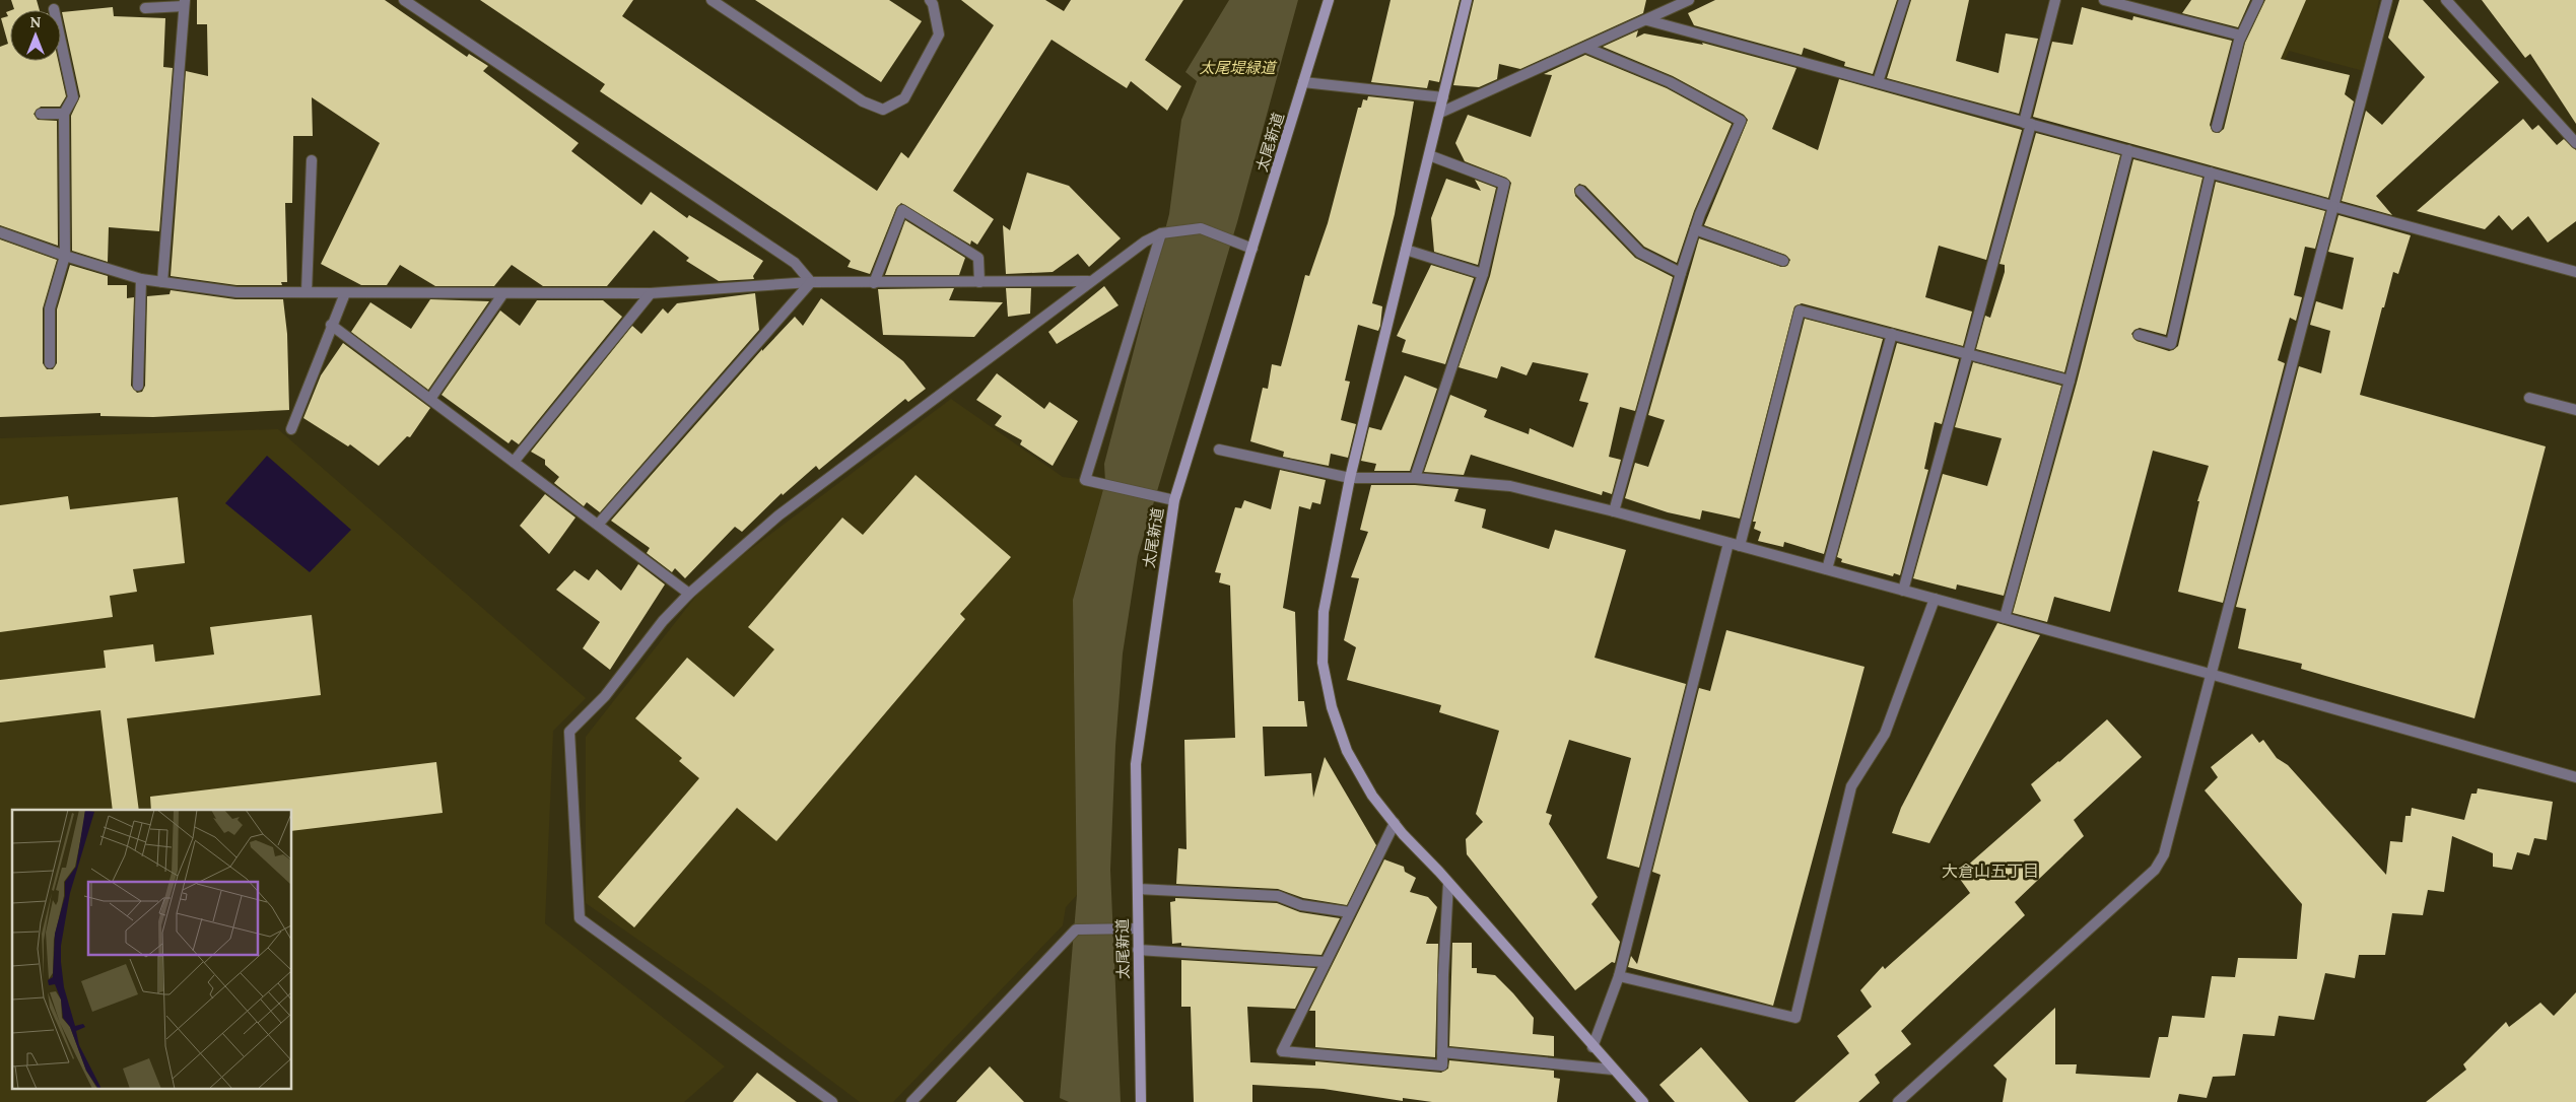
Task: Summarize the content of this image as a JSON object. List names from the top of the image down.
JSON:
{
  "streets": {
    "street": ["太尾新道"]
  },
  "districts": ["大倉山五丁目"],
  "parks": ["太尾堤緑道"],
  "north": "top"
}
